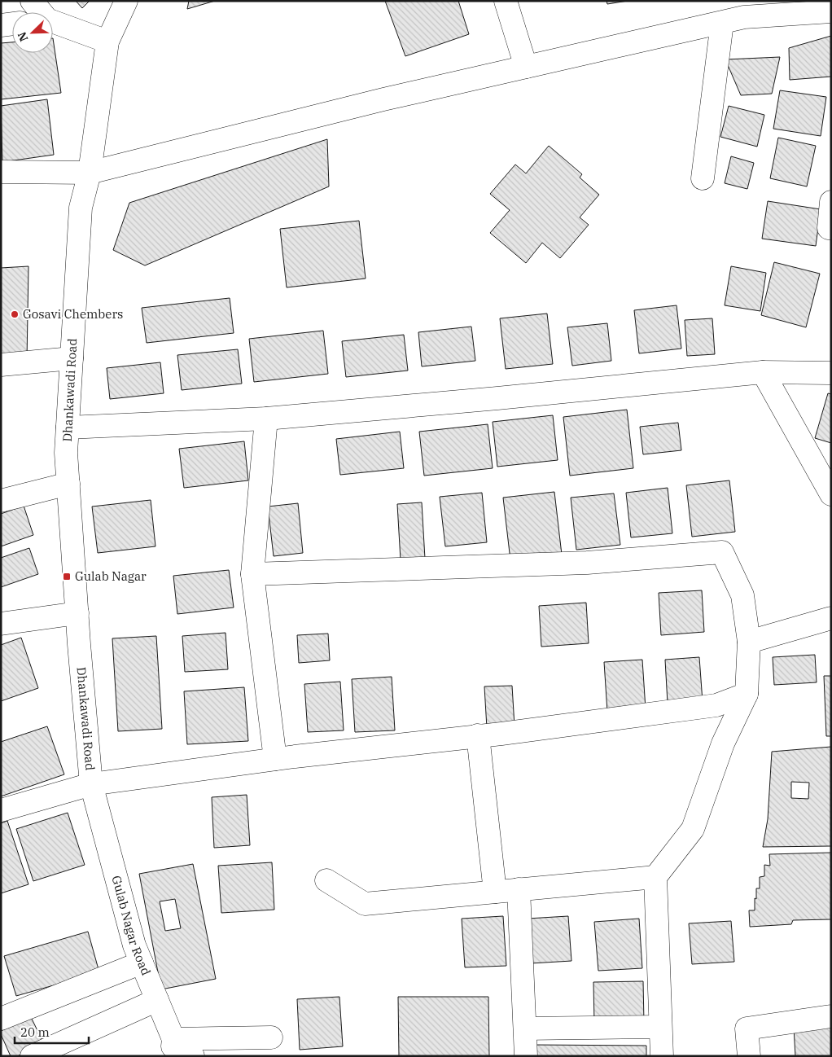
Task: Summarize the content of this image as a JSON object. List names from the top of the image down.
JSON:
{
  "streets": {
    "street": ["Dhankawadi Road", "Gulab Nagar Road"]
  },
  "crossings": [
    ["Dhankawadi Road", "Gulab Nagar Road"]
  ],
  "places": {
    "other": ["Gosavi Chembers"],
    "transit": ["Gulab Nagar"]
  },
  "scale_bar": "20 m",
  "north": "bottom left"
}
